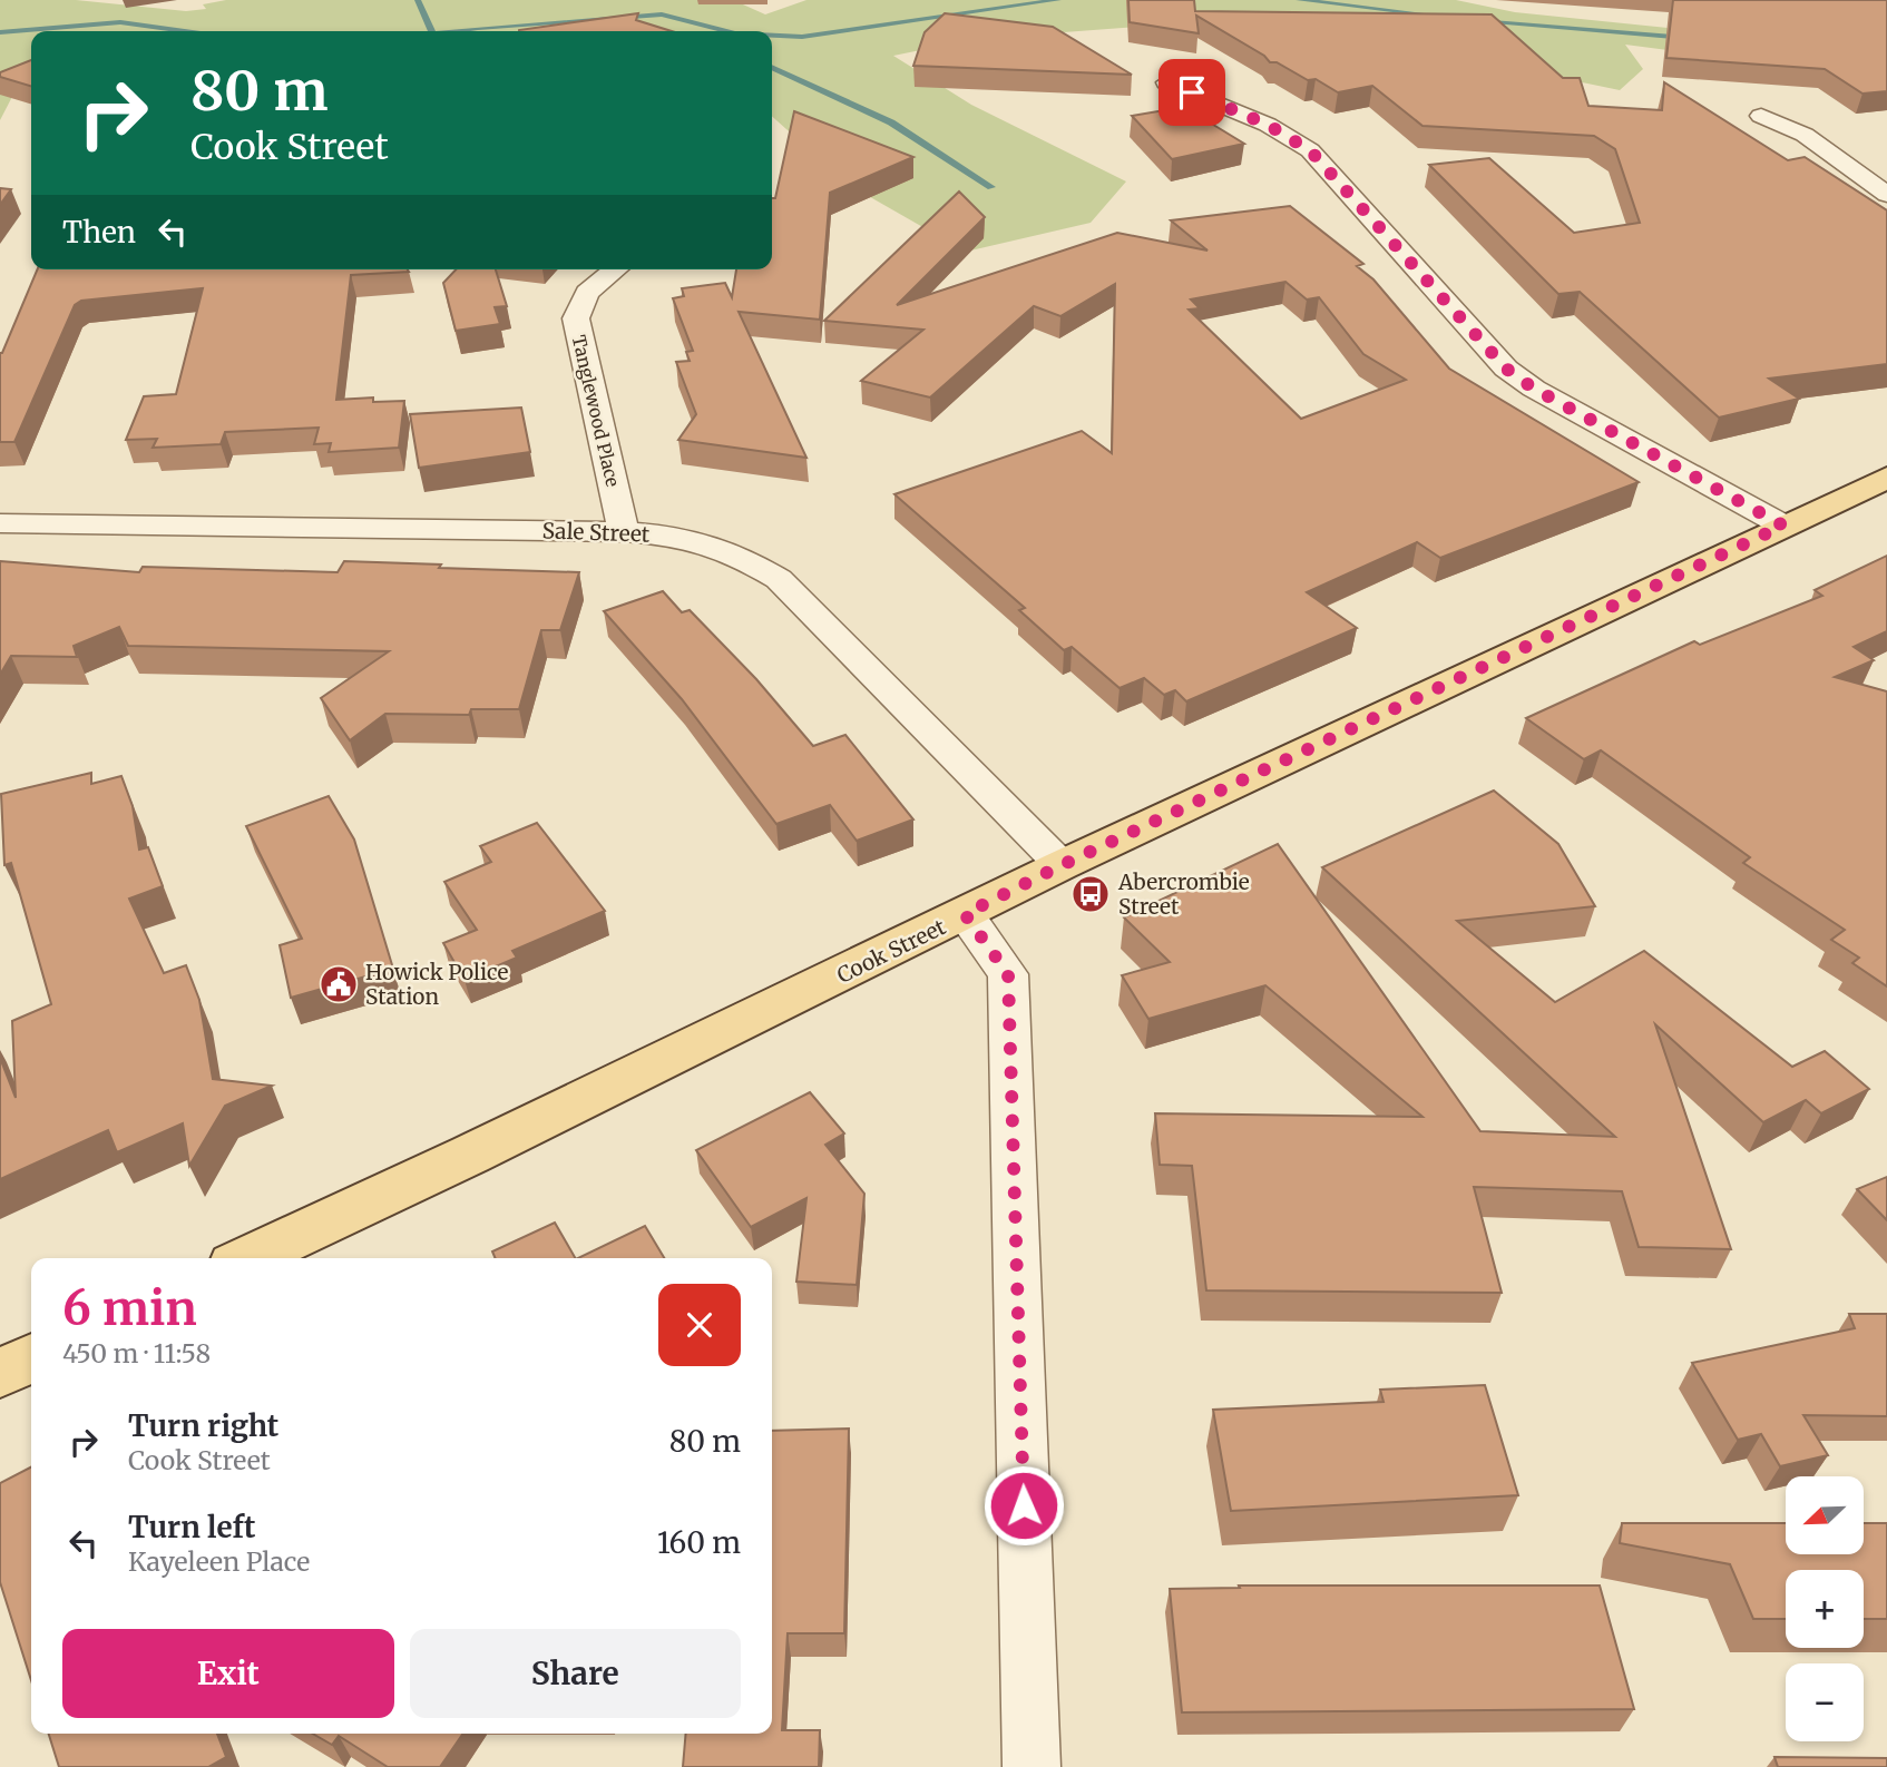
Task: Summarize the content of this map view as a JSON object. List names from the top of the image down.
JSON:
{
  "streets": {
    "main road": ["Cook Street"],
    "street": ["Tanglewood Place", "Sale Street"]
  },
  "crossings": [
    ["Tanglewood Place", "Sale Street"],
    ["Sale Street", "Cook Street"]
  ],
  "places": {
    "bus stop": ["Abercrombie Street"],
    "public building": ["Howick Police Station"]
  },
  "north": "bottom left",
  "page": {
    "turn": ["80 m", "Cook Street"],
    "then": "Then",
    "heading": ["6 min", "450 m · 11:58"],
    "list": [
      {
        "name": "Turn right",
        "note": "Cook Street",
        "value": "80 m"
      },
      {
        "name": "Turn left",
        "note": "Kayeleen Place",
        "value": "160 m"
      }
    ],
    "map_buttons": ["+", "−"],
    "buttons": ["Exit", "Share"]
  }
}
